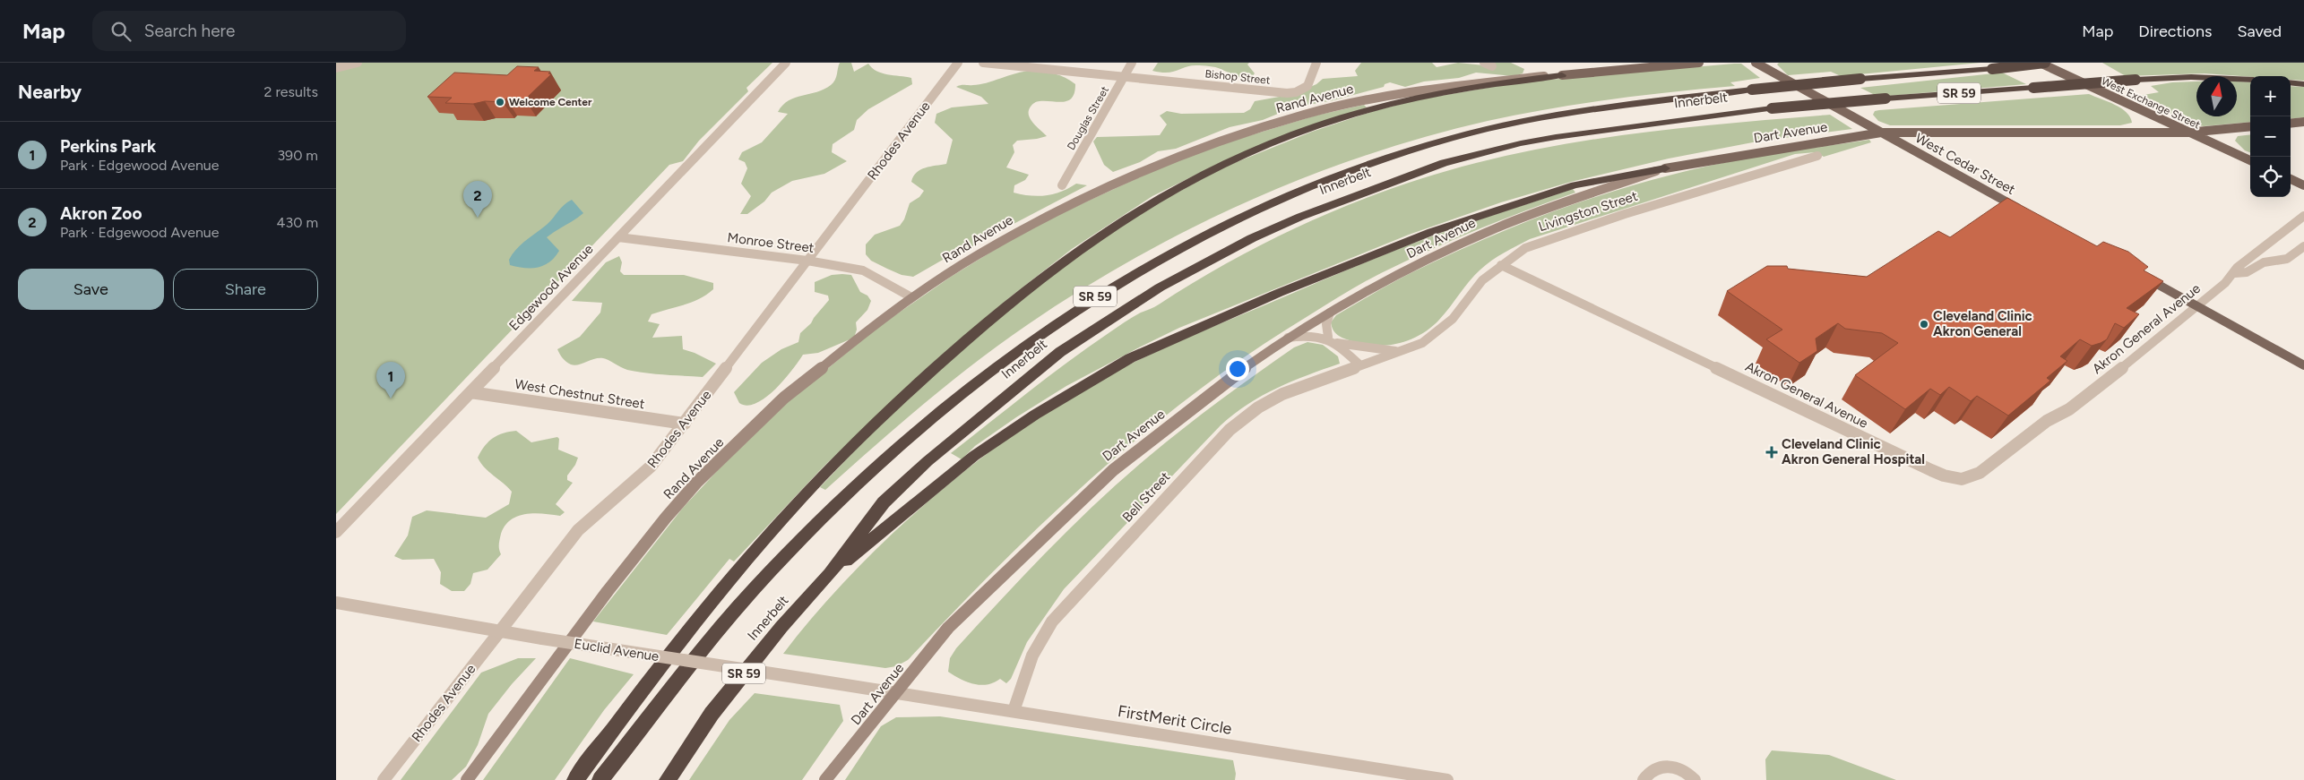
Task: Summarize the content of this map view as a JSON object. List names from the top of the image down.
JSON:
{
  "streets": {
    "highway": ["SR 59", "Innerbelt"],
    "main road": [
      "Rand Avenue",
      "West Exchange Street",
      "Dart Avenue",
      "West Cedar Street"
    ],
    "street": [
      "Bishop Street",
      "Douglas Street",
      "Rhodes Avenue",
      "Livingston Street",
      "Monroe Street",
      "Edgewood Avenue",
      "Akron General Avenue",
      "West Chestnut Street",
      "Bell Street",
      "Euclid Avenue",
      "FirstMerit Circle"
    ]
  },
  "crossings": [
    ["Bishop Street", "Douglas Street"],
    ["Rand Avenue", "Monroe Street"],
    ["West Exchange Street", "Dart Avenue"],
    ["Dart Avenue", "West Cedar Street"],
    ["Dart Avenue", "Livingston Street"],
    ["Dart Avenue", "Euclid Avenue"],
    ["Dart Avenue", "FirstMerit Circle"],
    ["Rhodes Avenue", "Monroe Street"],
    ["Rhodes Avenue", "West Chestnut Street"],
    ["Rhodes Avenue", "Euclid Avenue"],
    ["Livingston Street", "Akron General Avenue"],
    ["Livingston Street", "Bell Street"],
    ["Monroe Street", "Edgewood Avenue"],
    ["Edgewood Avenue", "West Chestnut Street"],
    ["Bell Street", "FirstMerit Circle"],
    ["Euclid Avenue", "FirstMerit Circle"]
  ],
  "places": {
    "other": ["Welcome Center", "Cleveland Clinic Akron General"],
    "health": ["Cleveland Clinic Akron General Hospital"]
  },
  "north": "top",
  "page": {
    "header": "Map",
    "search": "Search here",
    "nav": ["Map", "Directions", "Saved"],
    "heading": ["Nearby", "2 results"],
    "map_buttons": ["+", "−"],
    "list": [
      {
        "mark": "1",
        "name": "Perkins Park",
        "note": "Park · Edgewood Avenue",
        "value": "390 m"
      },
      {
        "mark": "2",
        "name": "Akron Zoo",
        "note": "Park · Edgewood Avenue",
        "value": "430 m"
      }
    ],
    "pins": ["2", "1"],
    "buttons": ["Save", "Share"]
  }
}
